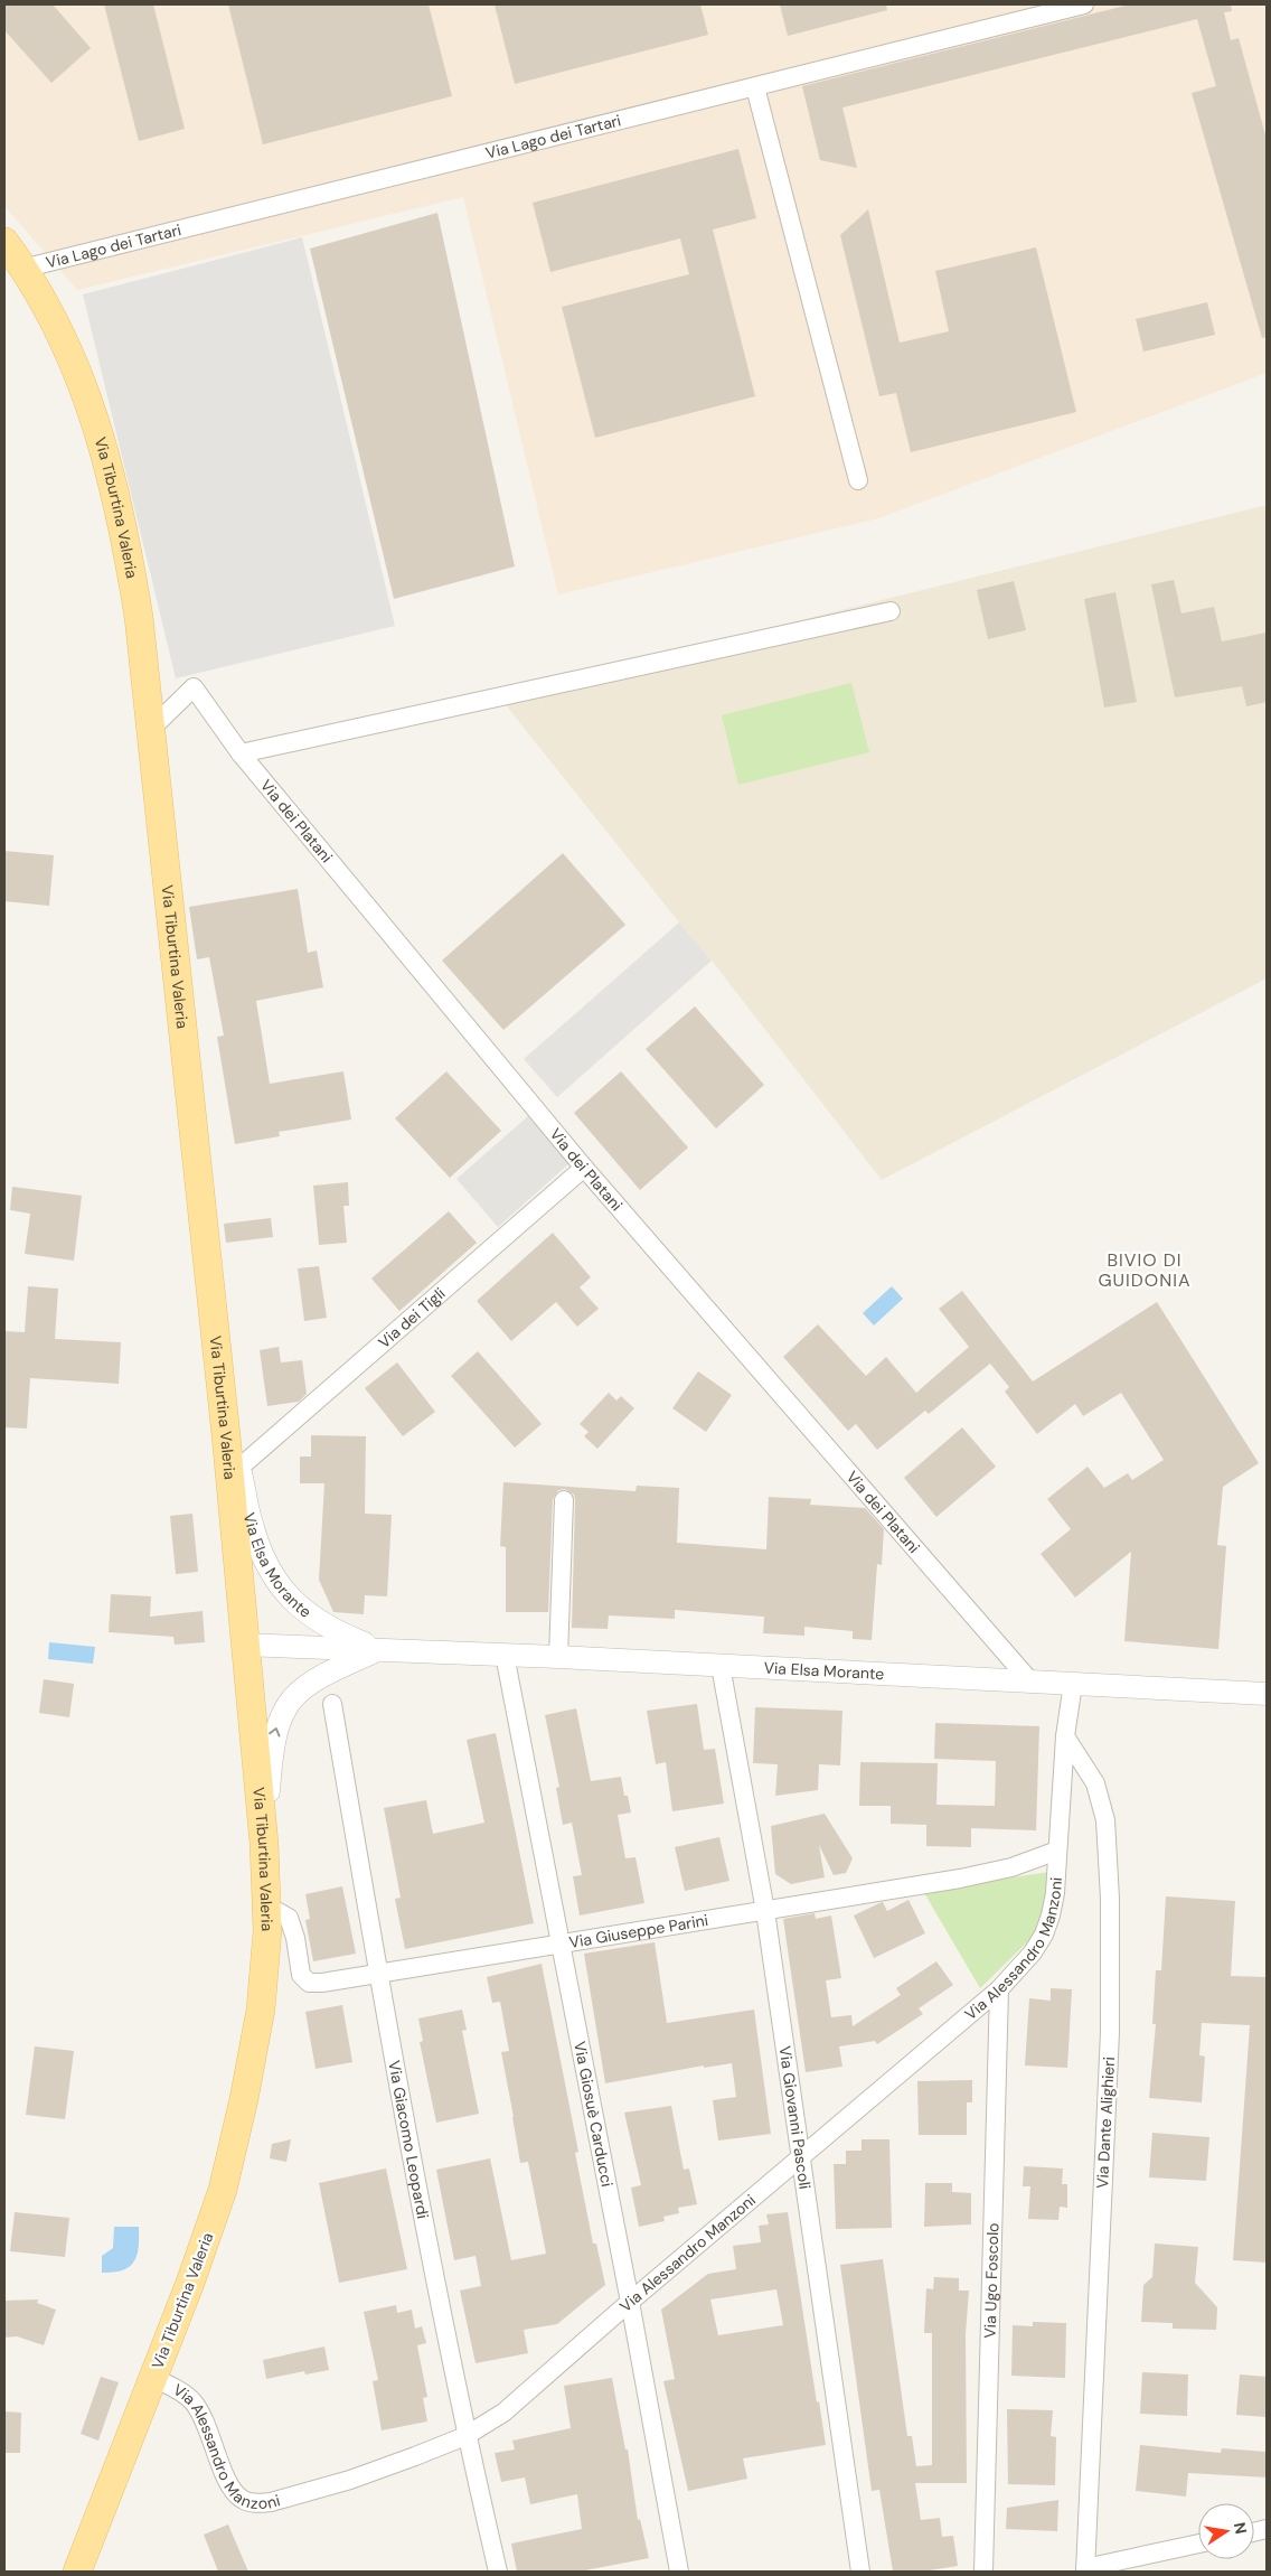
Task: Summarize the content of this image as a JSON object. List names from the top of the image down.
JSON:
{
  "streets": {
    "main road": ["Via Tiburtina Valeria"],
    "street": [
      "Via Lago dei Tartari",
      "Via dei Platani",
      "Via dei Tigli",
      "Via Elsa Morante",
      "Via Giuseppe Parini",
      "Via Alessandro Manzoni",
      "Via Giosuè Carducci",
      "Via Giovanni Pascoli",
      "Via Dante Alighieri",
      "Via Giacomo Leopardi",
      "Via Ugo Foscolo"
    ]
  },
  "crossings": [
    ["Via Lago dei Tartari", "Via Tiburtina Valeria"],
    ["Via Tiburtina Valeria", "Via dei Platani"],
    ["Via Tiburtina Valeria", "Via Elsa Morante"],
    ["Via Tiburtina Valeria", "Via Giuseppe Parini"],
    ["Via Tiburtina Valeria", "Via Alessandro Manzoni"],
    ["Via dei Platani", "Via dei Tigli"],
    ["Via dei Platani", "Via Elsa Morante"],
    ["Via dei Tigli", "Via Elsa Morante"],
    ["Via Elsa Morante", "Via Giosuè Carducci"],
    ["Via Elsa Morante", "Via Giovanni Pascoli"],
    ["Via Giuseppe Parini", "Via Alessandro Manzoni"],
    ["Via Giuseppe Parini", "Via Giosuè Carducci"],
    ["Via Giuseppe Parini", "Via Giovanni Pascoli"],
    ["Via Giuseppe Parini", "Via Giacomo Leopardi"],
    ["Via Alessandro Manzoni", "Via Giosuè Carducci"],
    ["Via Alessandro Manzoni", "Via Giovanni Pascoli"],
    ["Via Alessandro Manzoni", "Via Dante Alighieri"],
    ["Via Alessandro Manzoni", "Via Giacomo Leopardi"],
    ["Via Alessandro Manzoni", "Via Ugo Foscolo"]
  ],
  "districts": ["BIVIO DI GUIDONIA"],
  "north": "right"
}
